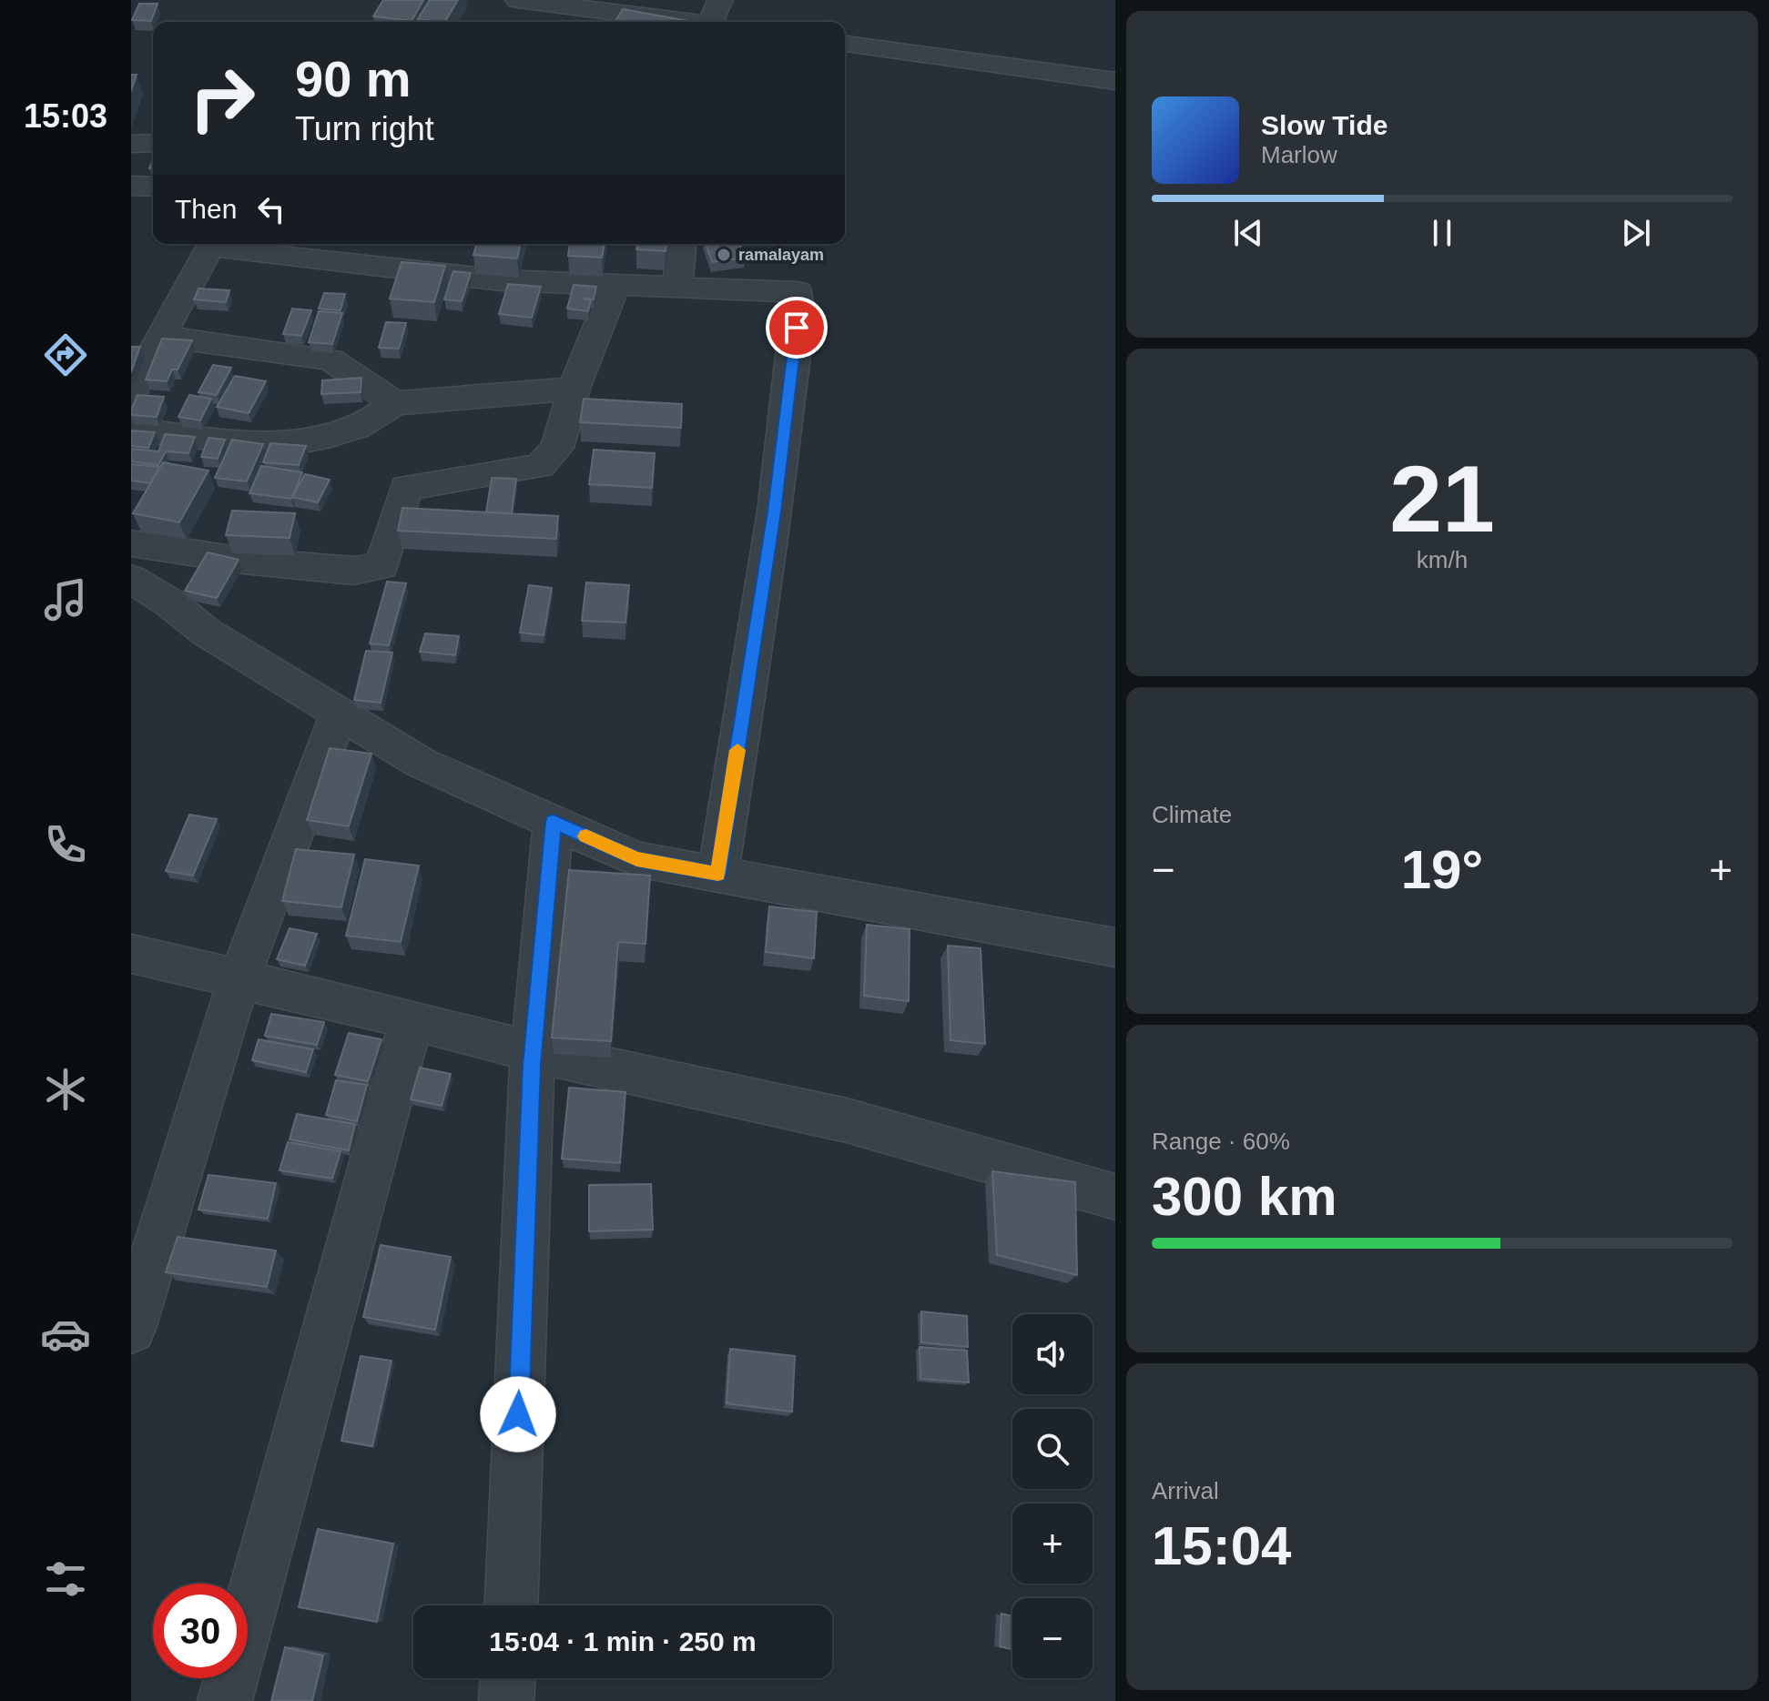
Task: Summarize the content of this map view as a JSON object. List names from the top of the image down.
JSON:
{
  "places": ["ramalayam"],
  "page": {
    "tabs": "15:03",
    "turn": ["90 m", "Turn right"],
    "song": ["Slow Tide", "Marlow"],
    "then": "Then",
    "tile": [
      ["21", "km/h"],
      "Climate",
      ["Range · 60%", "300 km"],
      ["Arrival", "15:04"]
    ],
    "heat": ["−", "19°", "+"],
    "map_buttons": ["+", "−"],
    "limit": "30",
    "trip": "15:04 · 1 min · 250 m"
  }
}
